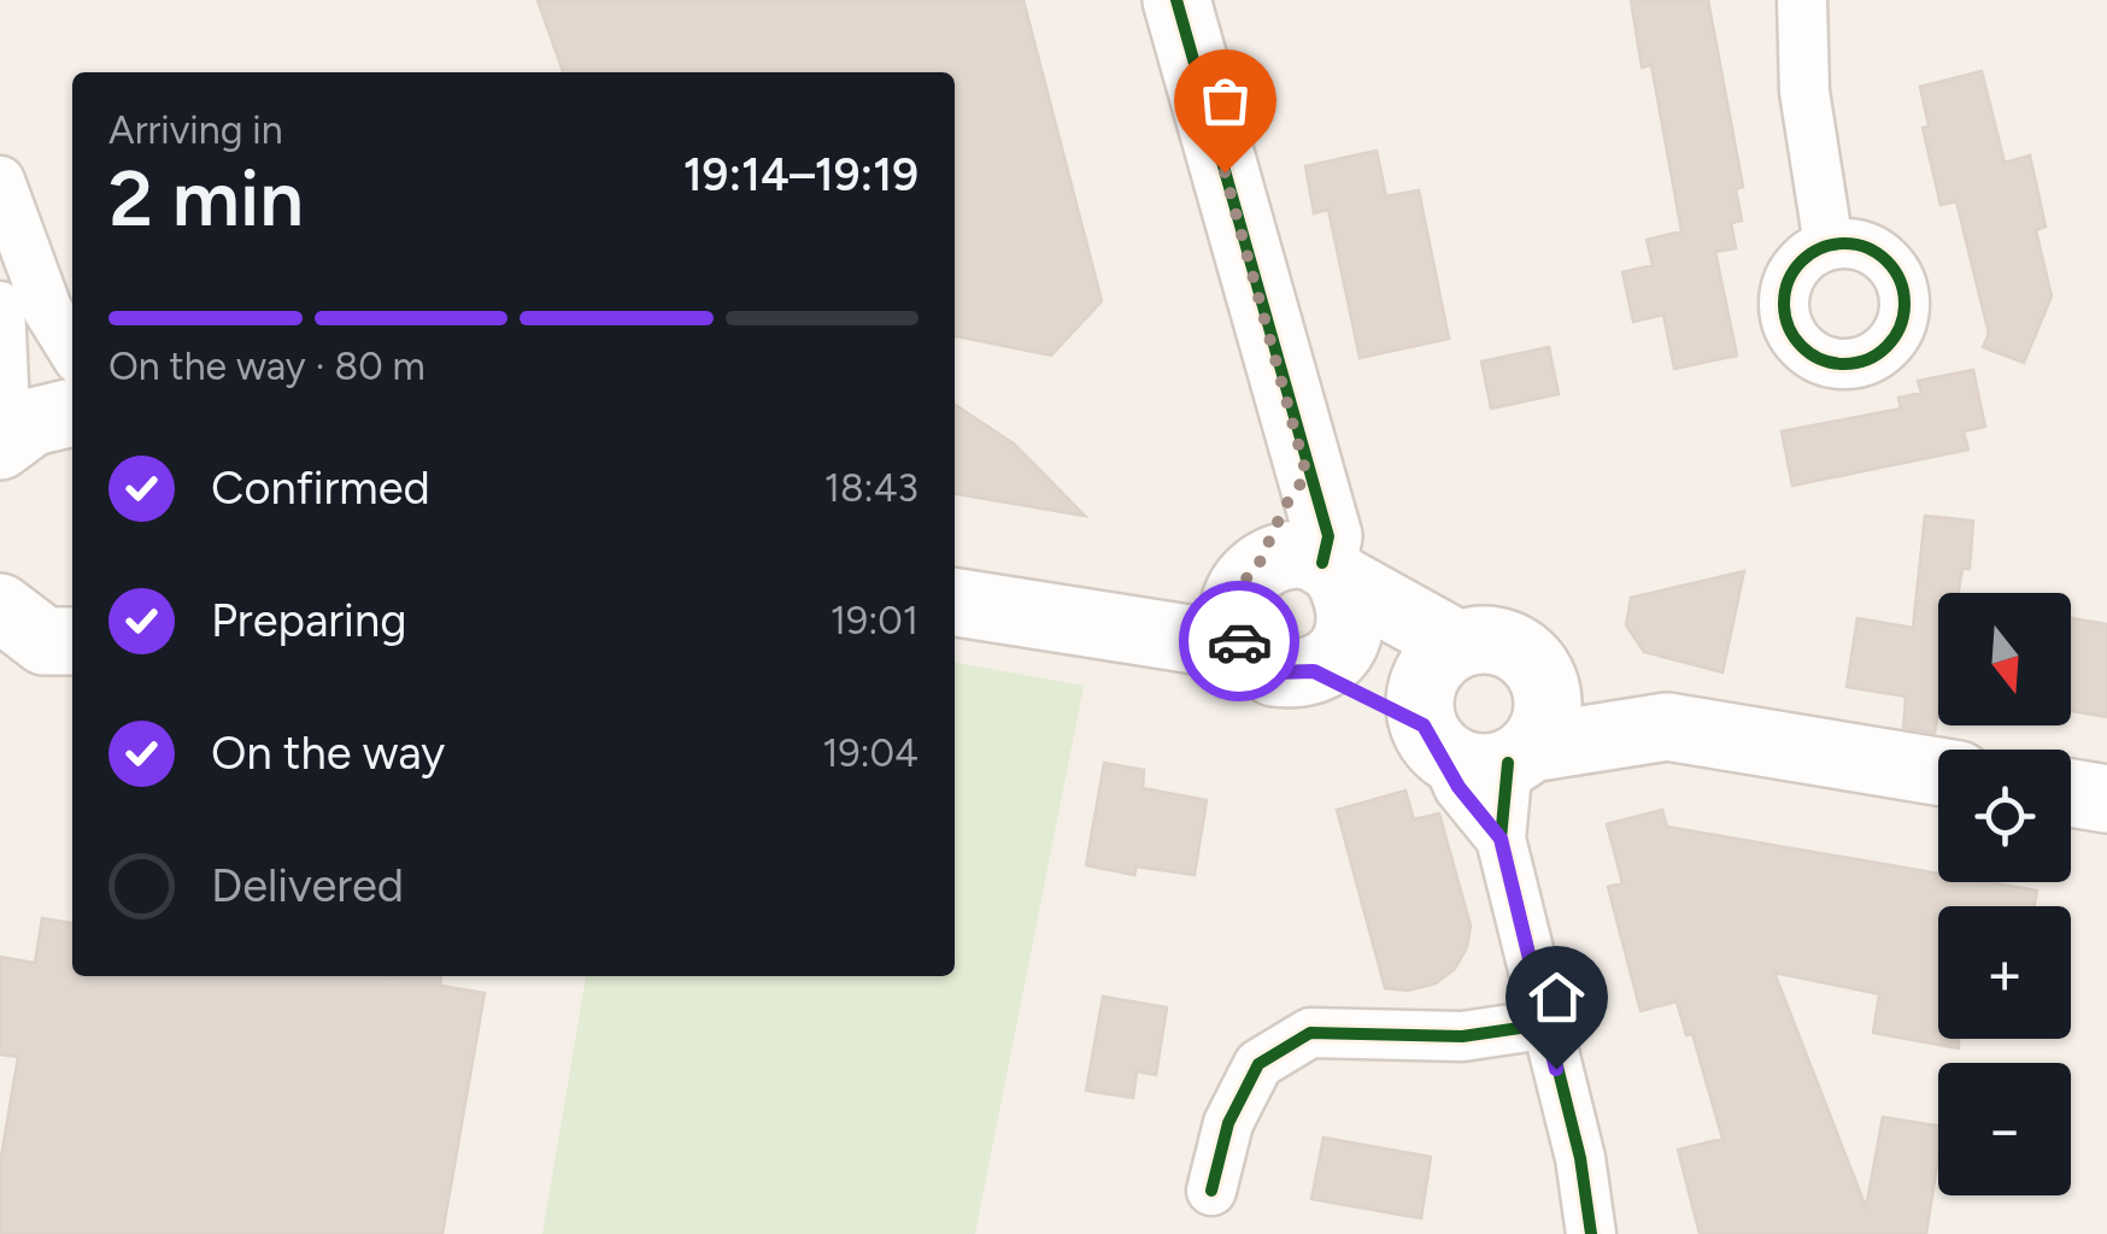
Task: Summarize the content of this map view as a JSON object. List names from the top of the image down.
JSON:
{
  "north": "bottom",
  "page": {
    "heading": ["2 min", "Arriving in", "19:14–19:19"],
    "bar": "On the way · 80 m",
    "list": [
      ["Confirmed", "18:43"],
      ["Preparing", "19:01"],
      ["On the way", "19:04"],
      "Delivered"
    ],
    "map_buttons": ["+", "−"]
  }
}
